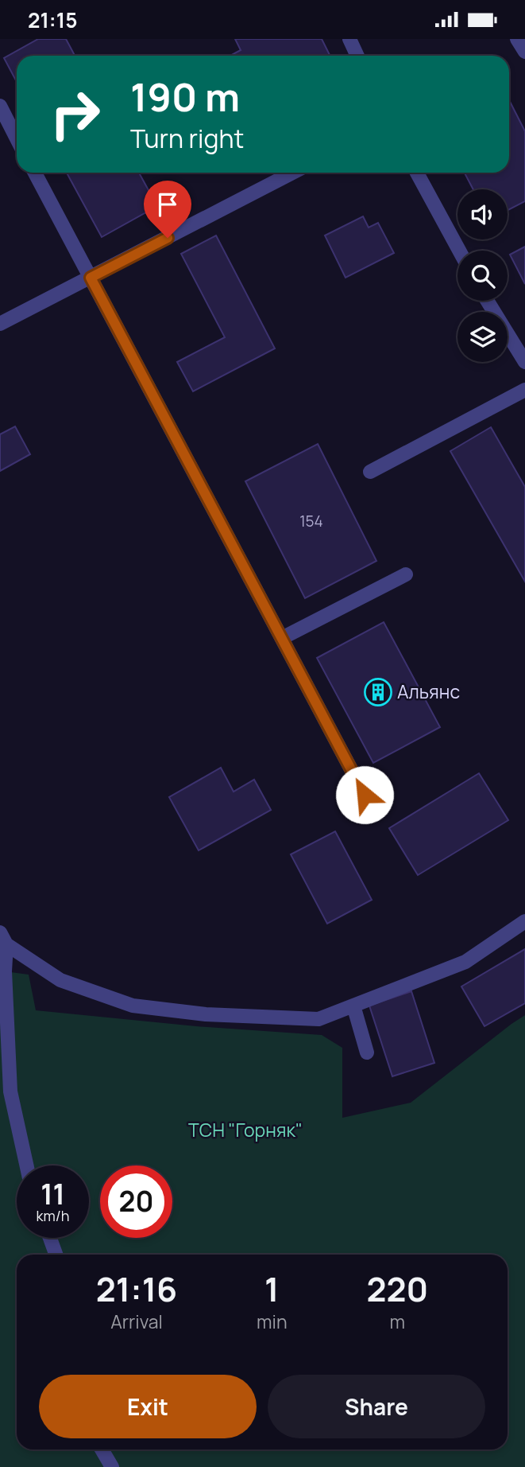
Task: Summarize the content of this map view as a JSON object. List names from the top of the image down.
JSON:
{
  "parks": ["ТСН \"Горняк\""],
  "places": {
    "building": ["Альянс"]
  },
  "house_numbers": ["154"],
  "page": {
    "status": "21:15",
    "turn": ["190 m", "Turn right"],
    "speed": "11 km/h",
    "limit": "20",
    "eta": [
      "21:16",
      "Arrival",
      "1",
      "min",
      "220",
      "m"
    ],
    "buttons": ["Exit", "Share"]
  }
}
